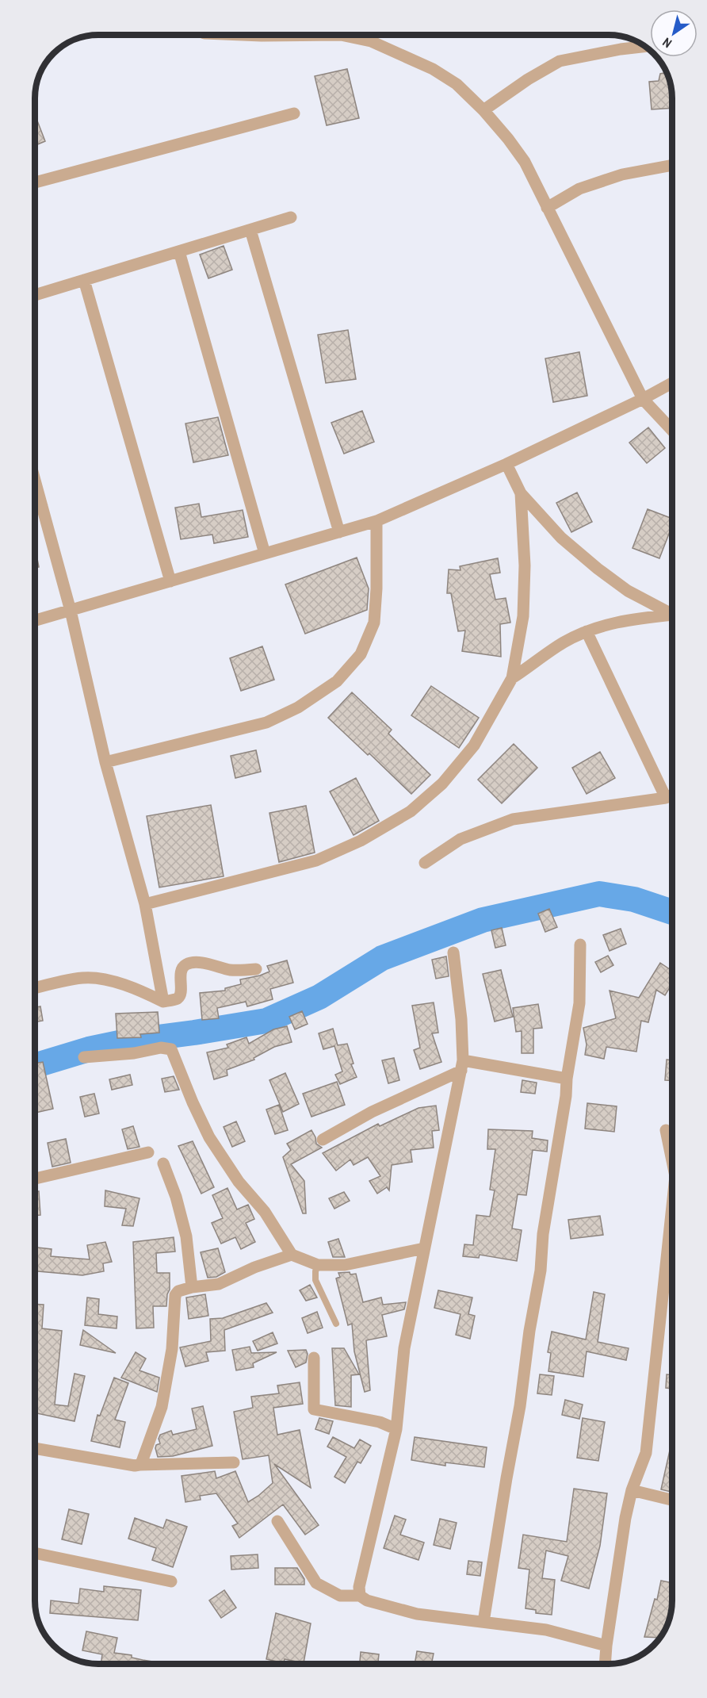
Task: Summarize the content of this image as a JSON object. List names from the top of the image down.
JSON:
{
  "north": "bottom left"
}
